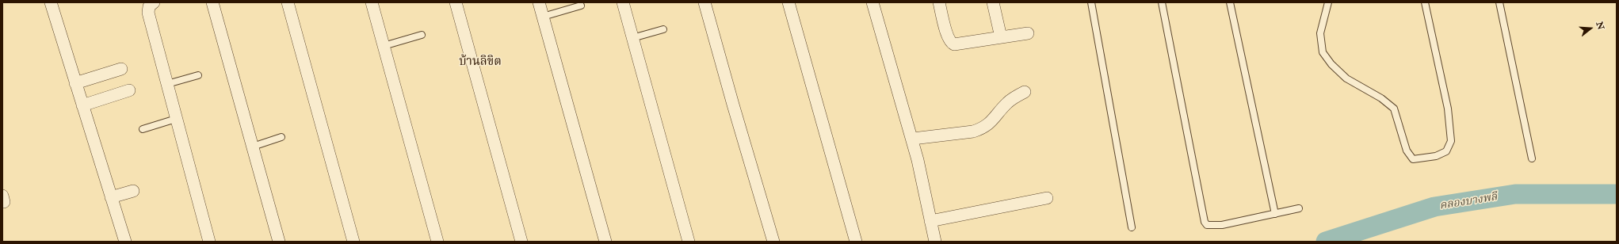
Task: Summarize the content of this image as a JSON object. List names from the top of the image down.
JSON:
{
  "districts": ["บ้านลิขิต"],
  "water": ["คลองบางพลี"],
  "north": "right"
}
